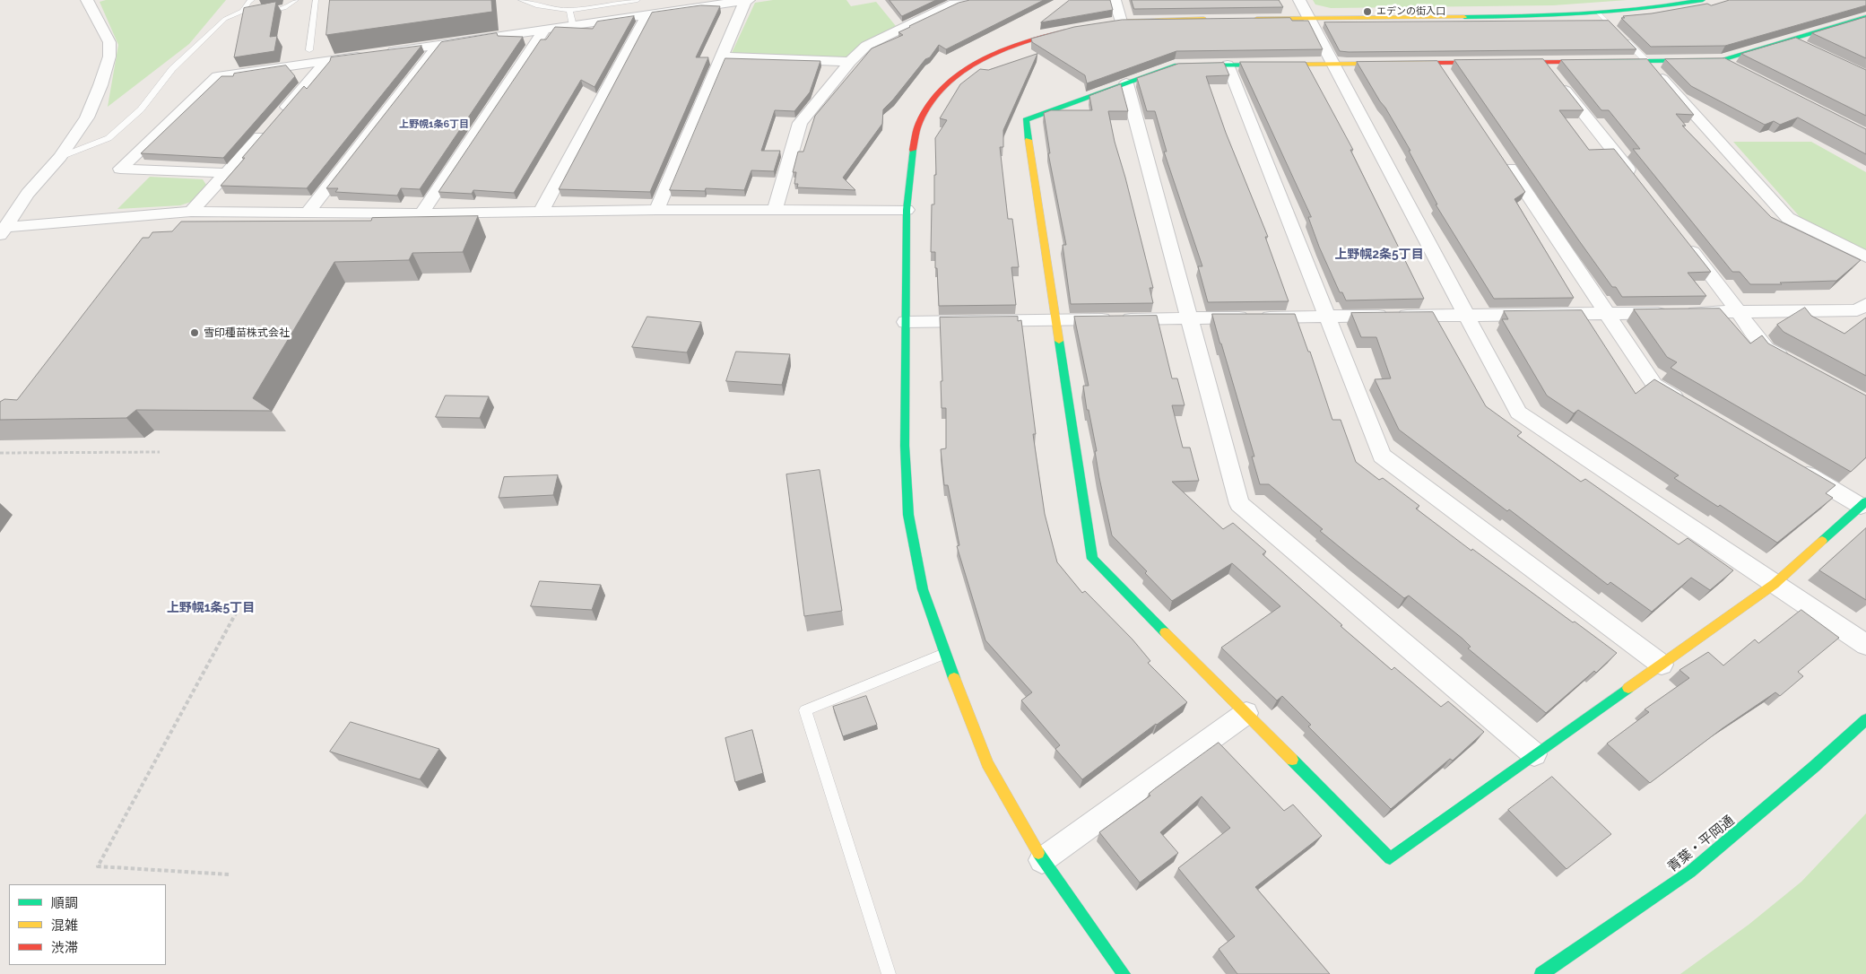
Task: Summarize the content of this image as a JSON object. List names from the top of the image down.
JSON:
{
  "streets": {
    "street": ["青葉・平岡通"]
  },
  "districts": ["上野幌1条6丁目", "上野幌2条5丁目", "上野幌1条5丁目"],
  "places": ["エデンの街入口", "雪印種苗株式会社"],
  "legend": ["順調", "混雑", "渋滞"]
}
